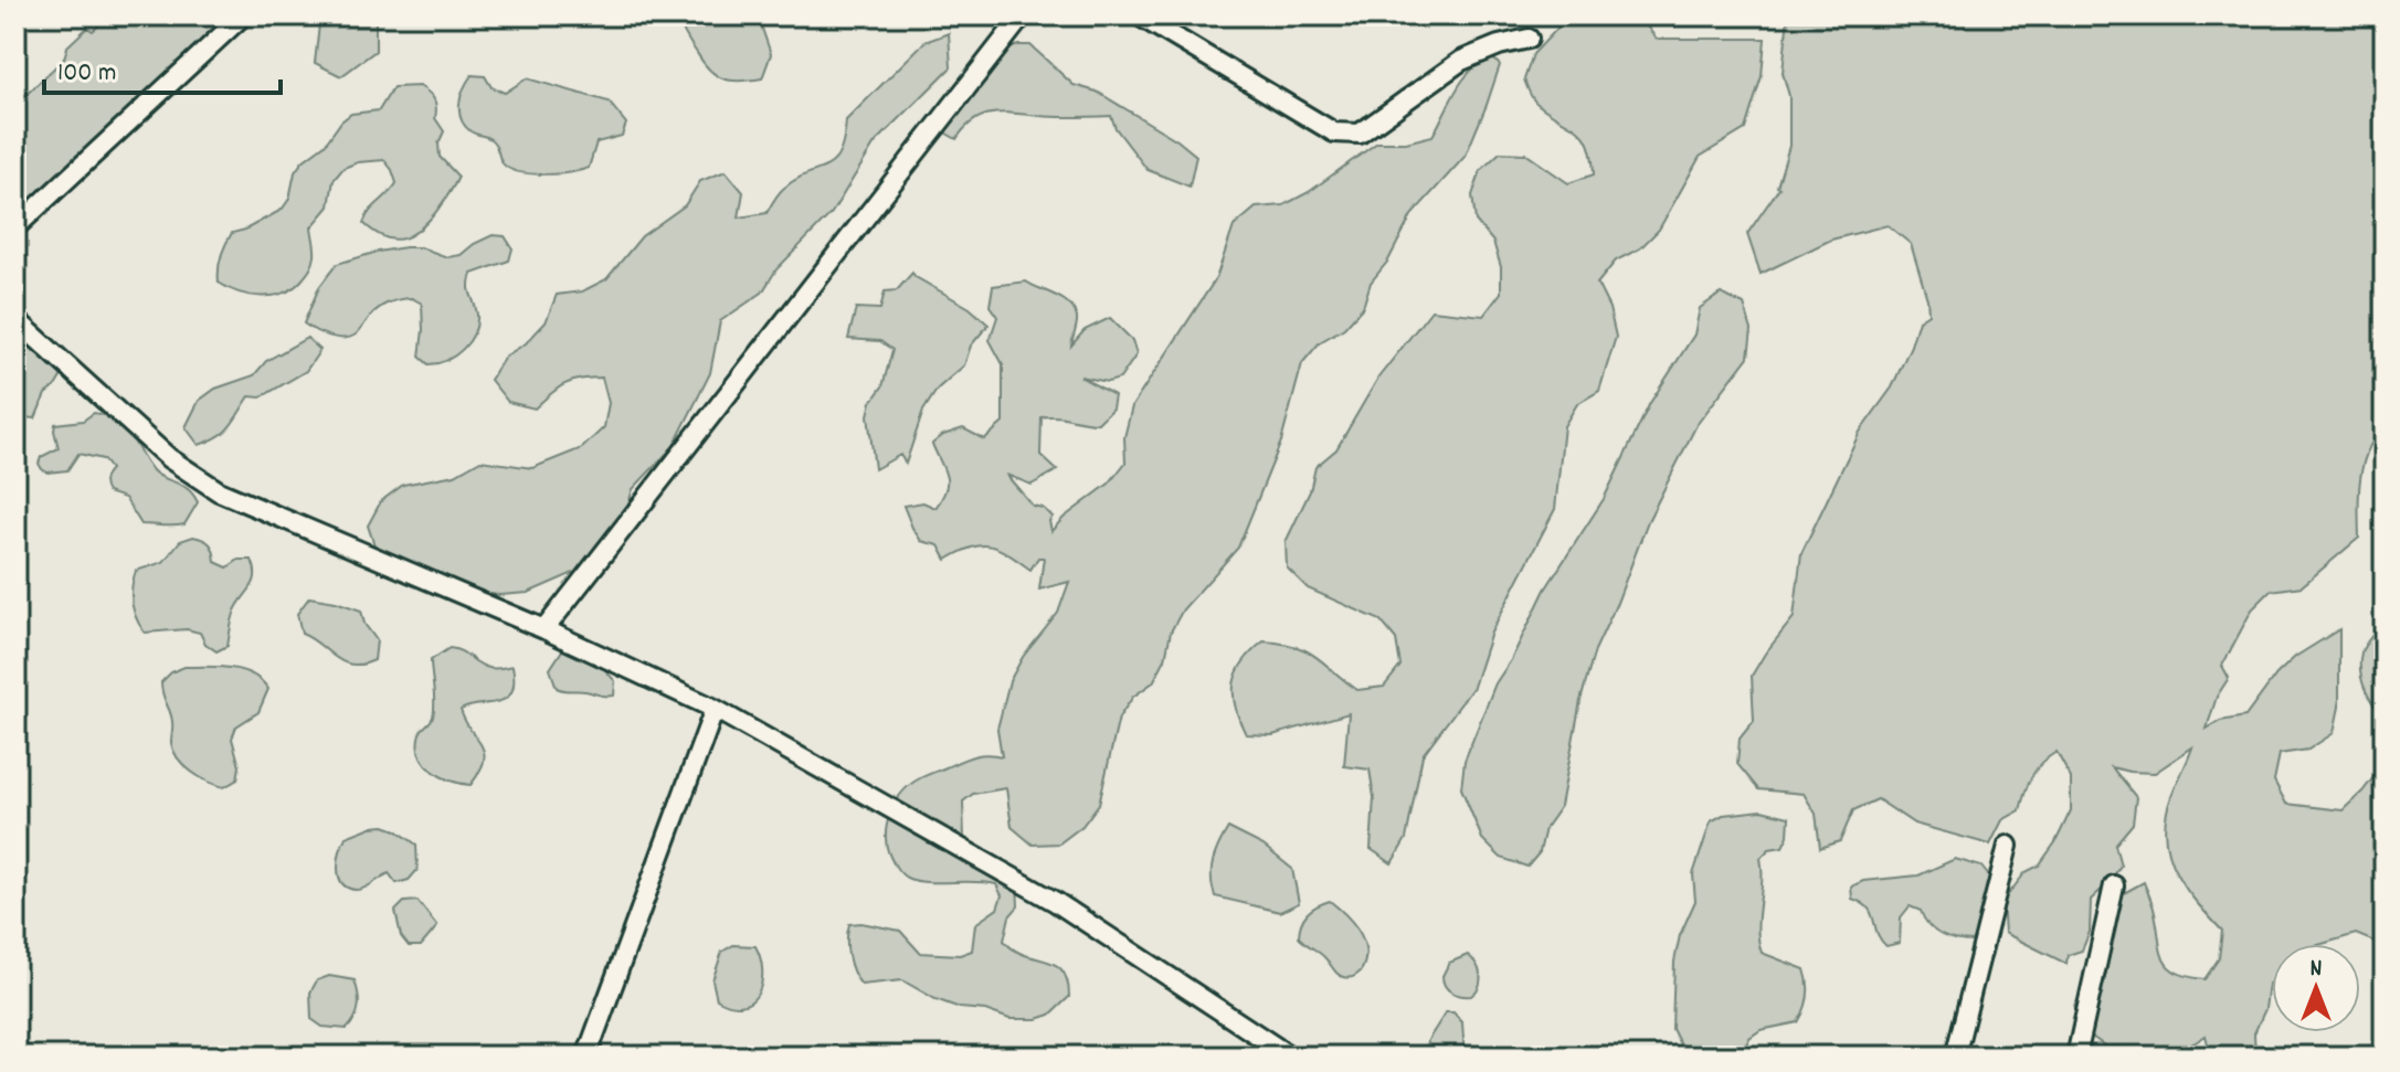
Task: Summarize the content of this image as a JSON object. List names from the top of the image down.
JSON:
{
  "scale_bar": "100 m",
  "north": "top"
}
